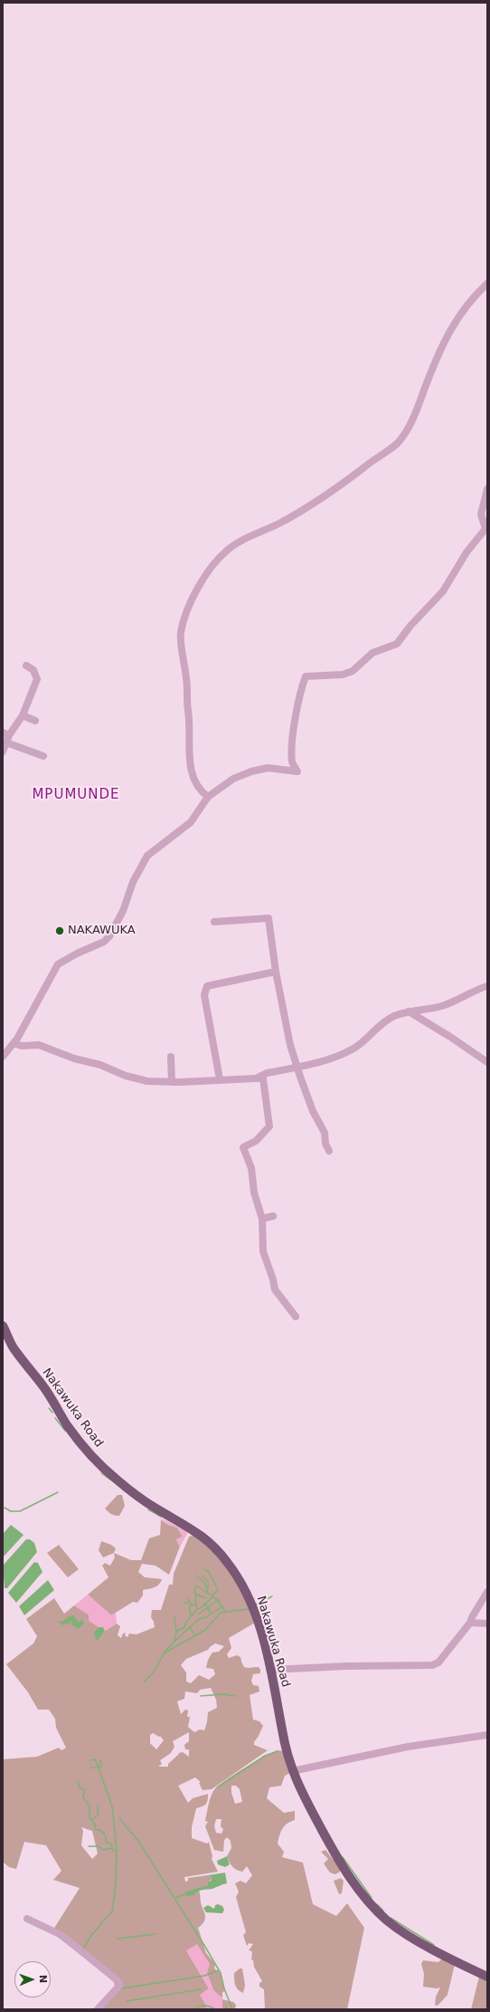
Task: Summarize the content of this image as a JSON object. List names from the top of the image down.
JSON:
{
  "streets": {
    "main road": ["Nakawuka Road"]
  },
  "districts": ["MPUMUNDE"],
  "places": ["NAKAWUKA"],
  "north": "right"
}
